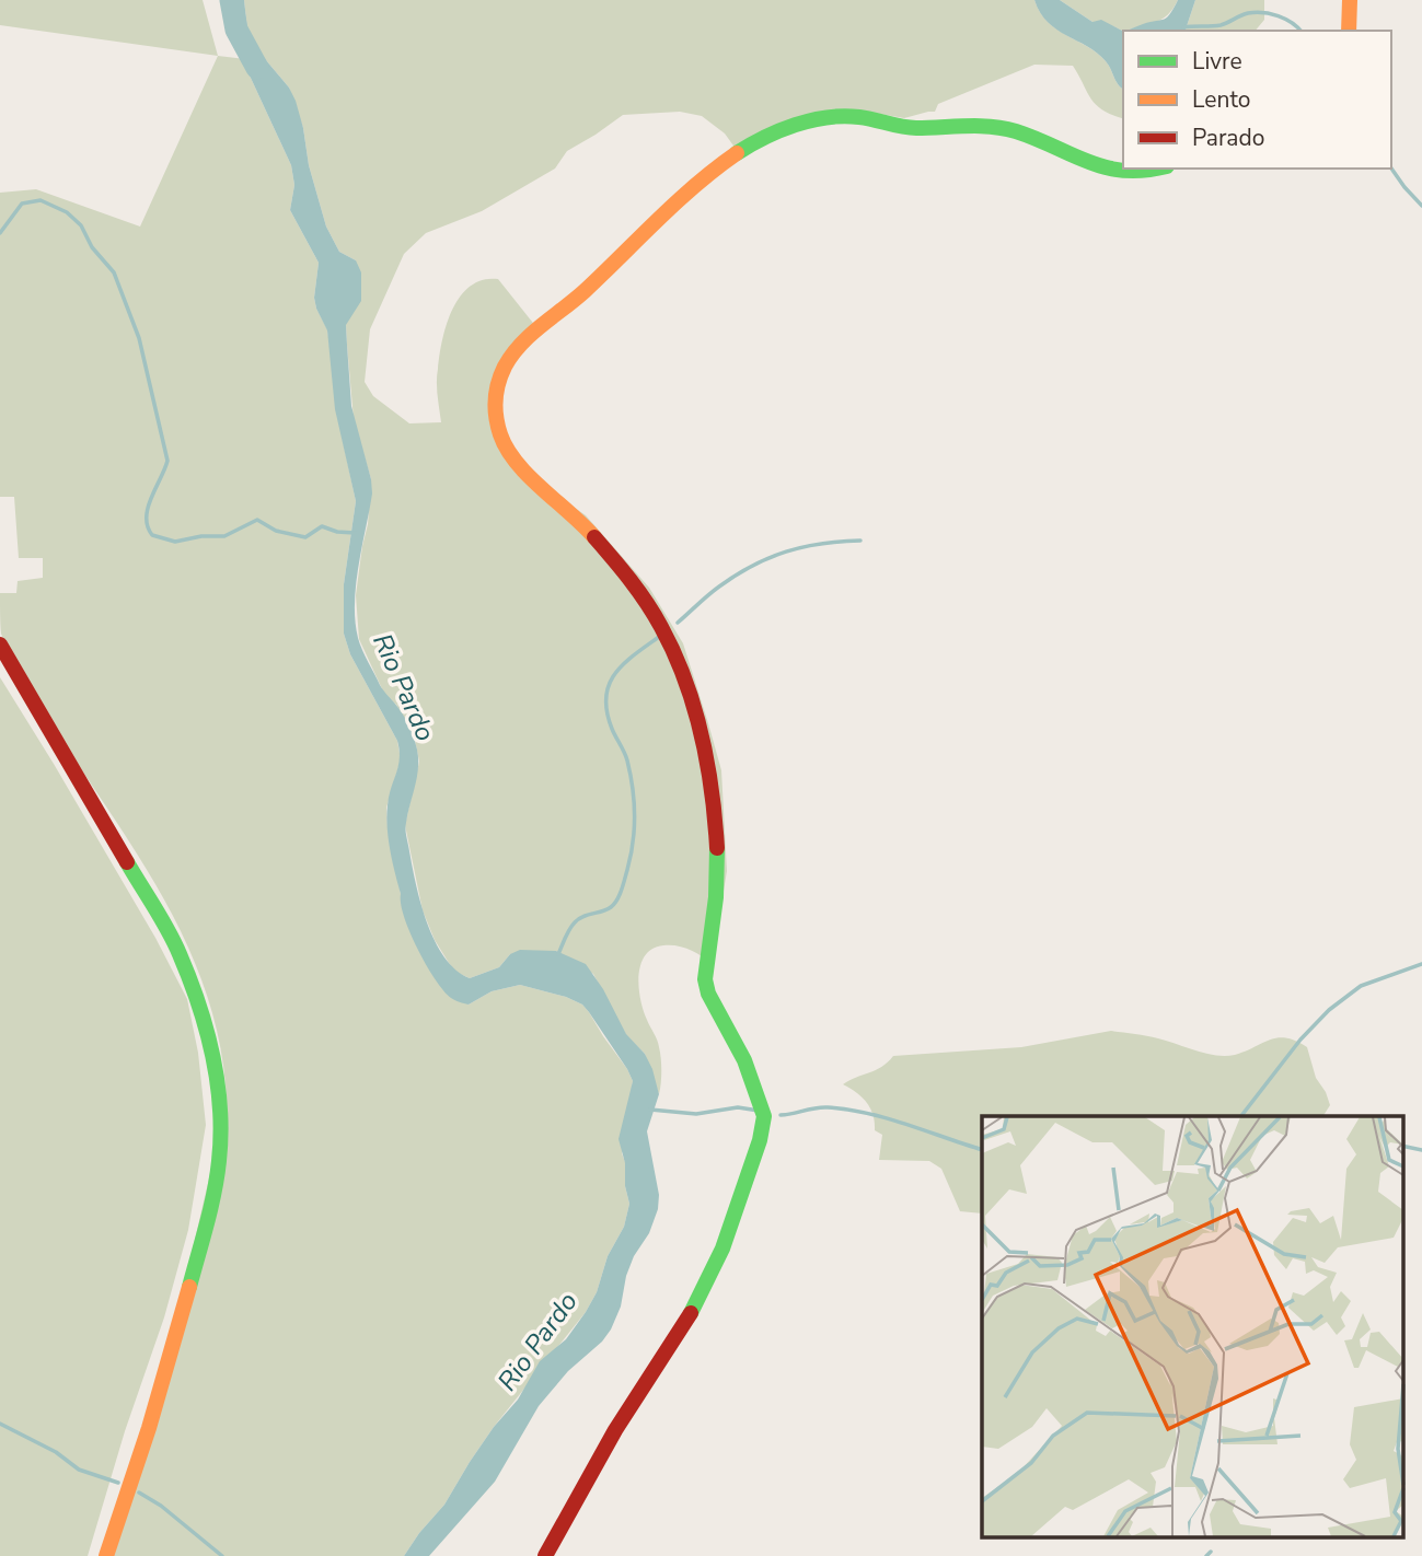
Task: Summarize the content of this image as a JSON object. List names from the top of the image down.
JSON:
{
  "water": ["Rio Pardo"],
  "legend": ["Livre", "Lento", "Parado"]
}
